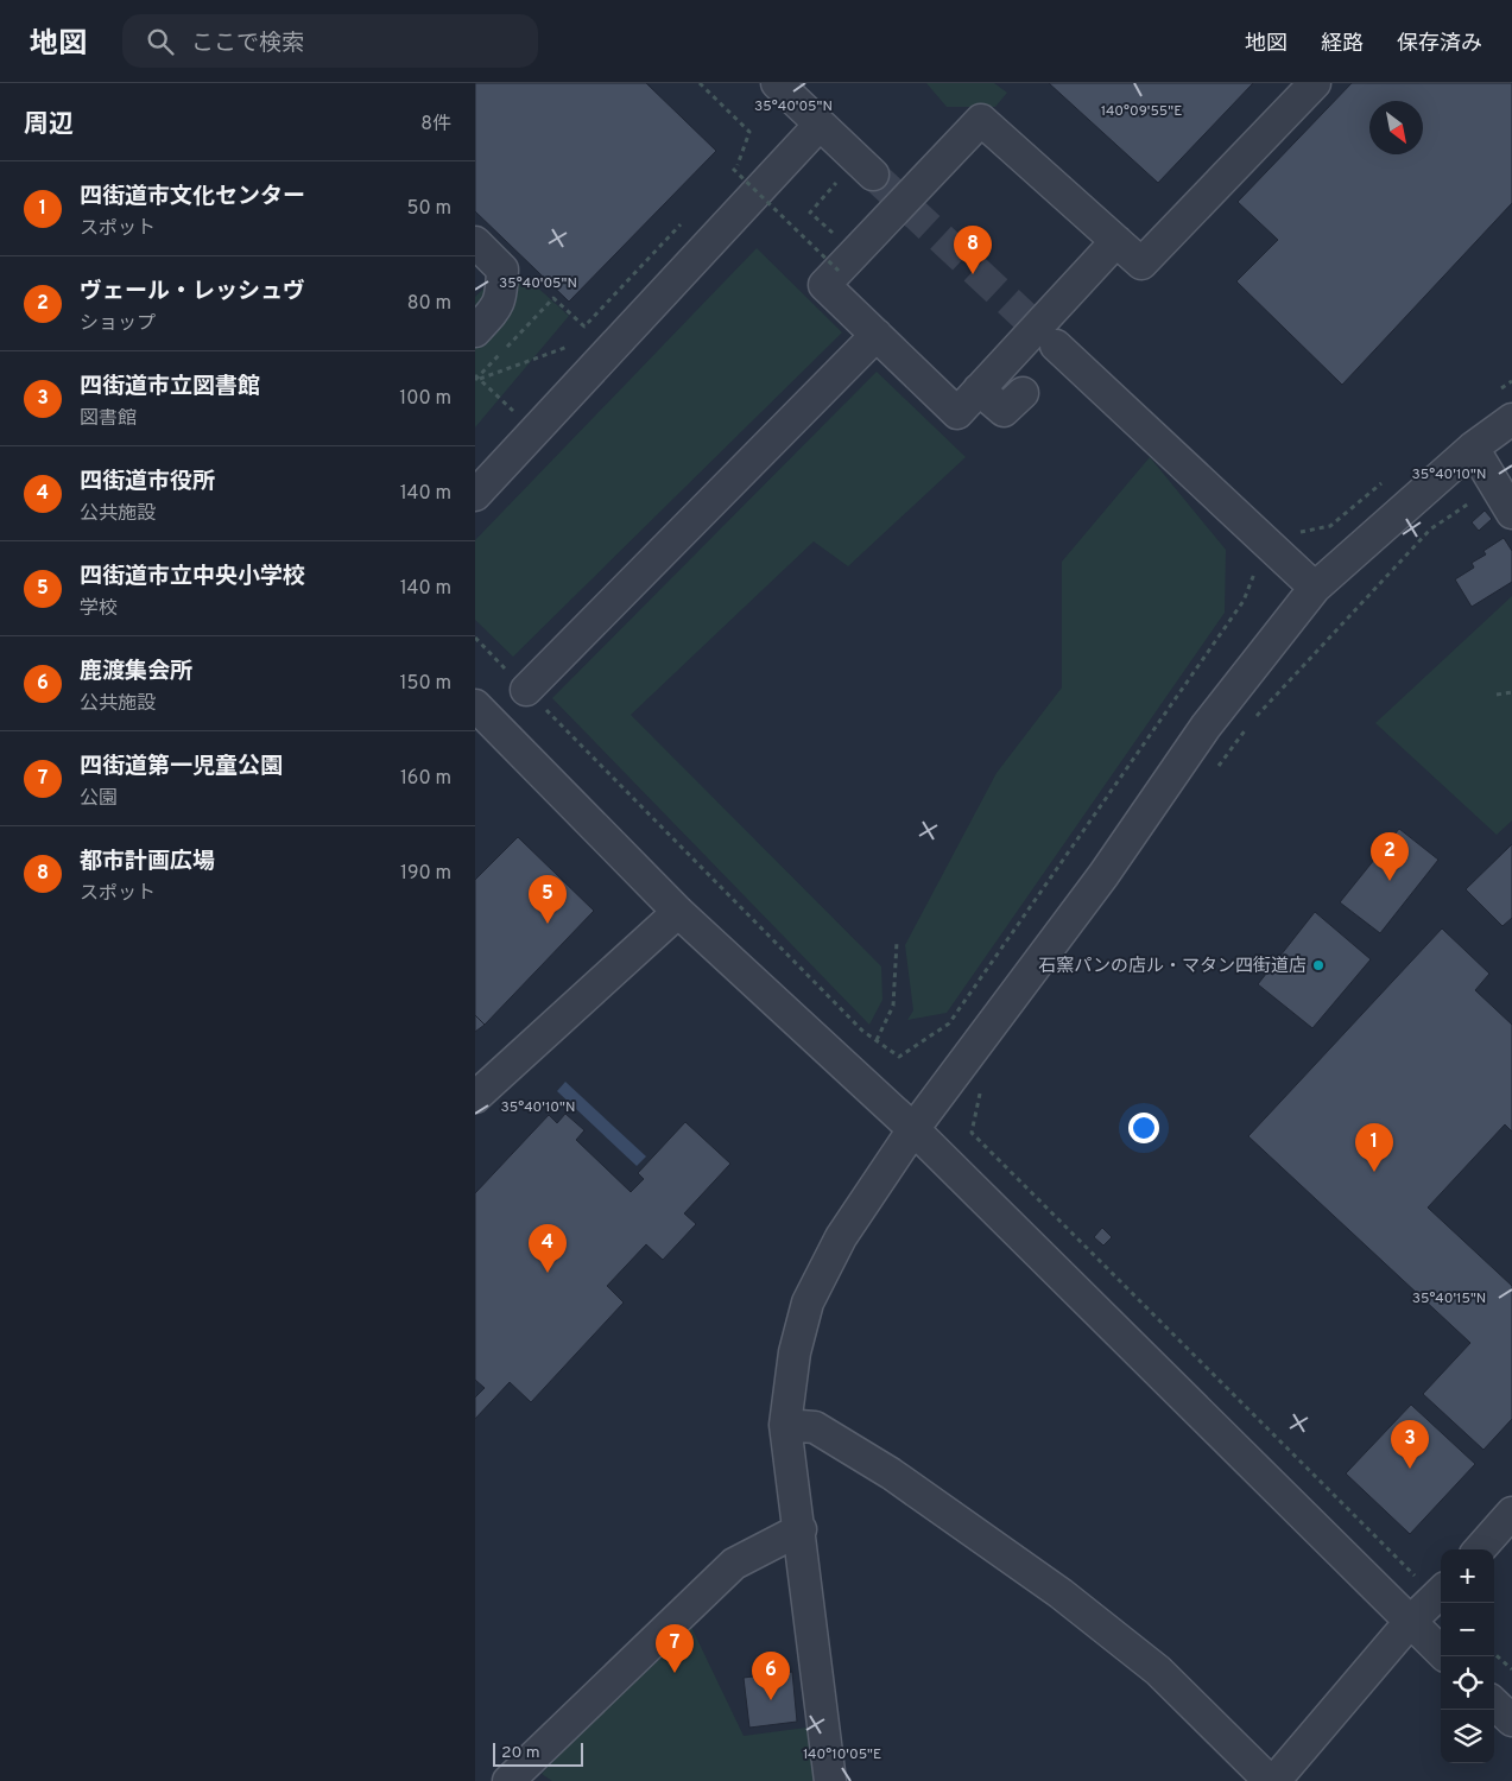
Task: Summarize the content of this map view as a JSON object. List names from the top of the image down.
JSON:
{
  "places": ["石窯パンの店ル・マタン四街道店"],
  "scale_bar": "20 m",
  "north": "bottom right",
  "page": {
    "header": "地図",
    "search": "ここで検索",
    "nav": ["地図", "経路", "保存済み"],
    "heading": ["周辺", "8件"],
    "list": [
      {
        "mark": "1",
        "name": "四街道市文化センター",
        "note": "スポット",
        "value": "50 m"
      },
      {
        "mark": "2",
        "name": "ヴェール・レッシュヴ",
        "note": "ショップ",
        "value": "80 m"
      },
      {
        "mark": "3",
        "name": "四街道市立図書館",
        "note": "図書館",
        "value": "100 m"
      },
      {
        "mark": "4",
        "name": "四街道市役所",
        "note": "公共施設",
        "value": "140 m"
      },
      {
        "mark": "5",
        "name": "四街道市立中央小学校",
        "note": "学校",
        "value": "140 m"
      },
      {
        "mark": "6",
        "name": "鹿渡集会所",
        "note": "公共施設",
        "value": "150 m"
      },
      {
        "mark": "7",
        "name": "四街道第一児童公園",
        "note": "公園",
        "value": "160 m"
      },
      {
        "mark": "8",
        "name": "都市計画広場",
        "note": "スポット",
        "value": "190 m"
      }
    ],
    "pins": [
      "8",
      "2",
      "5",
      "1",
      "4",
      "3",
      "7",
      "6"
    ],
    "map_buttons": ["+", "−"],
    "scale": "20 m"
  },
  "coordinates": [
    "35°40'05\"N",
    "140°09'55\"E",
    "35°40'10\"N",
    "35°40'15\"N",
    "140°10'05\"E"
  ]
}
